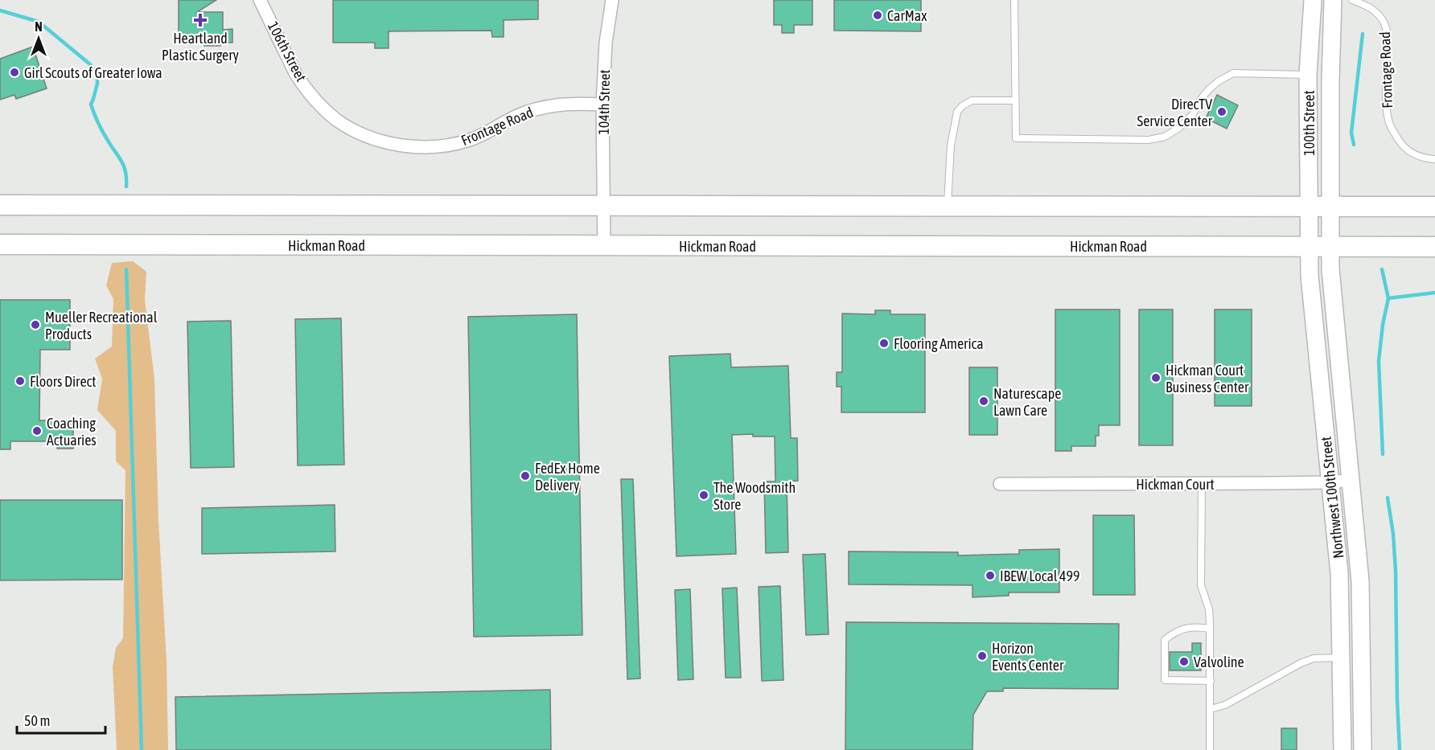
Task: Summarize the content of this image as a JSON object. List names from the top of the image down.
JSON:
{
  "streets": {
    "main road": ["100th Street", "Hickman Road", "Northwest 100th Street"],
    "street": [
      "106th Street",
      "Frontage Road",
      "104th Street",
      "Hickman Court"
    ]
  },
  "crossings": [
    ["106th Street", "Frontage Road"],
    ["Frontage Road", "104th Street"],
    ["104th Street", "Hickman Road"],
    ["100th Street", "Hickman Road"],
    ["100th Street", "Northwest 100th Street"],
    ["Hickman Road", "Northwest 100th Street"],
    ["Hickman Court", "Northwest 100th Street"]
  ],
  "places": {
    "other": [
      "CarMax",
      "Girl Scouts of Greater Iowa",
      "DirecTV Service Center",
      "Mueller Recreational Products",
      "Flooring America",
      "Hickman Court Business Center",
      "Floors Direct",
      "Naturescape Lawn Care",
      "Coaching Actuaries",
      "FedEx Home Delivery",
      "The Woodsmith Store",
      "IBEW Local 499",
      "Horizon Events Center",
      "Valvoline"
    ],
    "health": ["Heartland Plastic Surgery"]
  },
  "scale_bar": "50 m",
  "north": "top"
}
